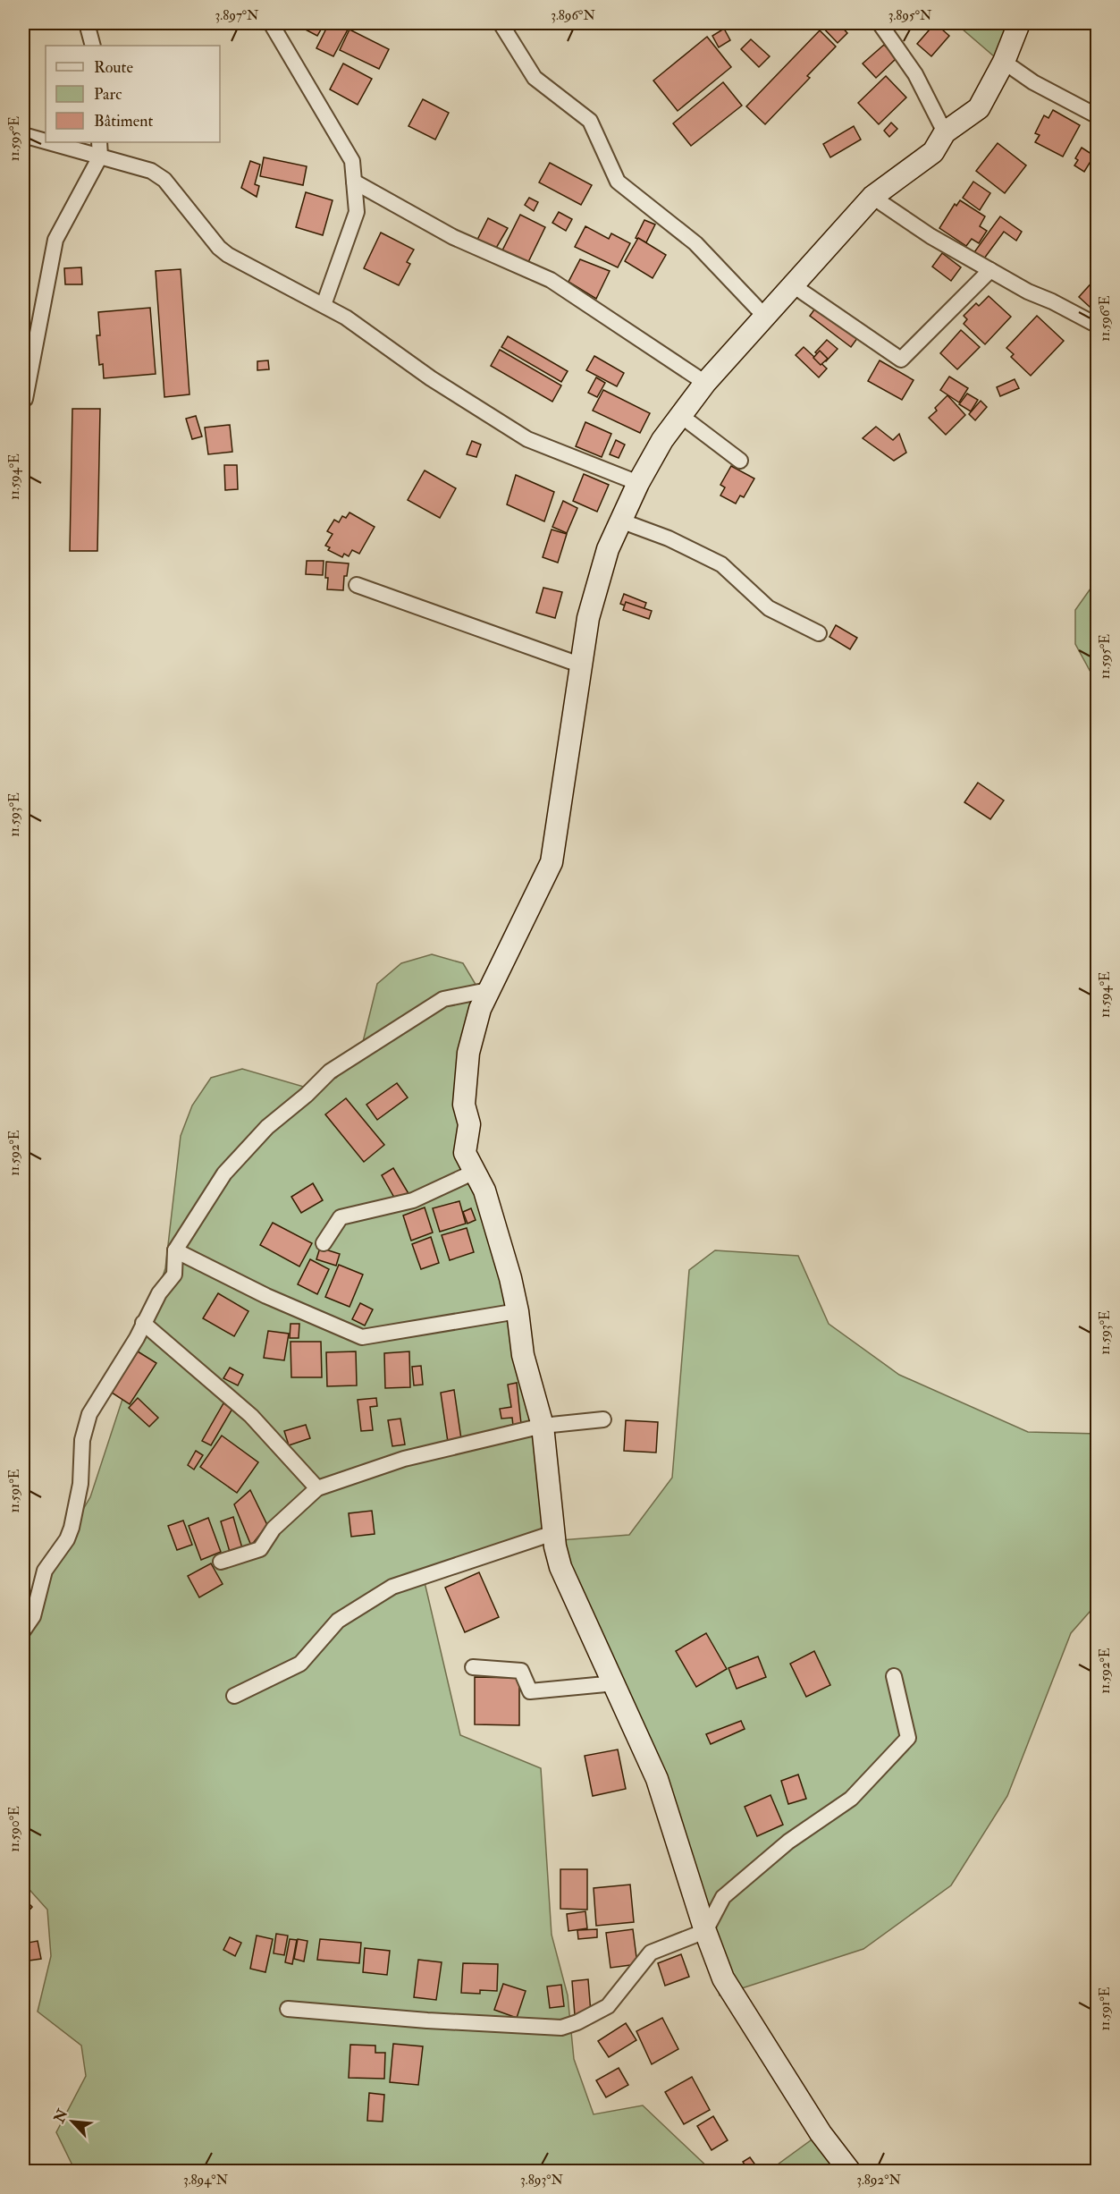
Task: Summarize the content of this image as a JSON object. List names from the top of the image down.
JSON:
{
  "legend": ["Route", "Parc", "Bâtiment"],
  "north": "top left",
  "coordinates": [
    "3.897°N",
    "3.896°N",
    "3.895°N",
    "11.595°E",
    "11.596°E",
    "11.594°E",
    "11.593°E",
    "11.592°E",
    "11.591°E",
    "11.590°E",
    "3.894°N",
    "3.893°N",
    "3.892°N"
  ]
}
